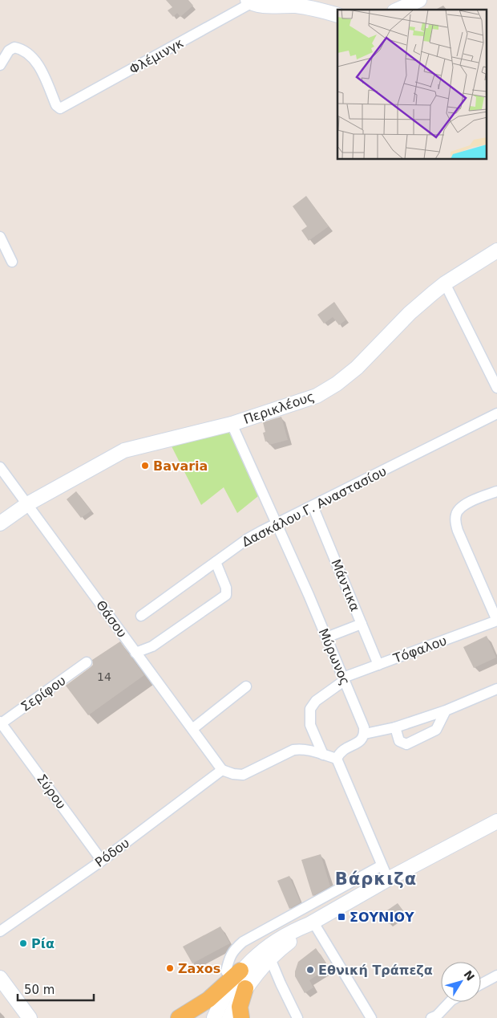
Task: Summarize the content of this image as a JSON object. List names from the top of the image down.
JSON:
{
  "streets": {
    "street": [
      "Φλέμινγκ",
      "Περικλέους",
      "Δασκάλου Γ. Αναστασίου",
      "Μάντικα",
      "Θάσου",
      "Τόφαλου",
      "Μύρωνος",
      "Σερίφου",
      "Σύρου",
      "Ρόδου"
    ]
  },
  "crossings": [
    ["Περικλέους", "Θάσου"],
    ["Περικλέους", "Μύρωνος"],
    ["Δασκάλου Γ. Αναστασίου", "Μάντικα"],
    ["Δασκάλου Γ. Αναστασίου", "Μύρωνος"],
    ["Μάντικα", "Τόφαλου"],
    ["Θάσου", "Ρόδου"],
    ["Τόφαλου", "Μύρωνος"],
    ["Σερίφου", "Σύρου"],
    ["Σύρου", "Ρόδου"]
  ],
  "districts": ["Βάρκιζα"],
  "places": {
    "other": [
      "Bavaria",
      "Ρία",
      "Zaxos",
      "Εθνική Τράπεζα"
    ],
    "transit": ["ΣΟΥΝΙΟΥ"]
  },
  "house_numbers": ["14"],
  "scale_bar": "50 m",
  "north": "top right"
}
